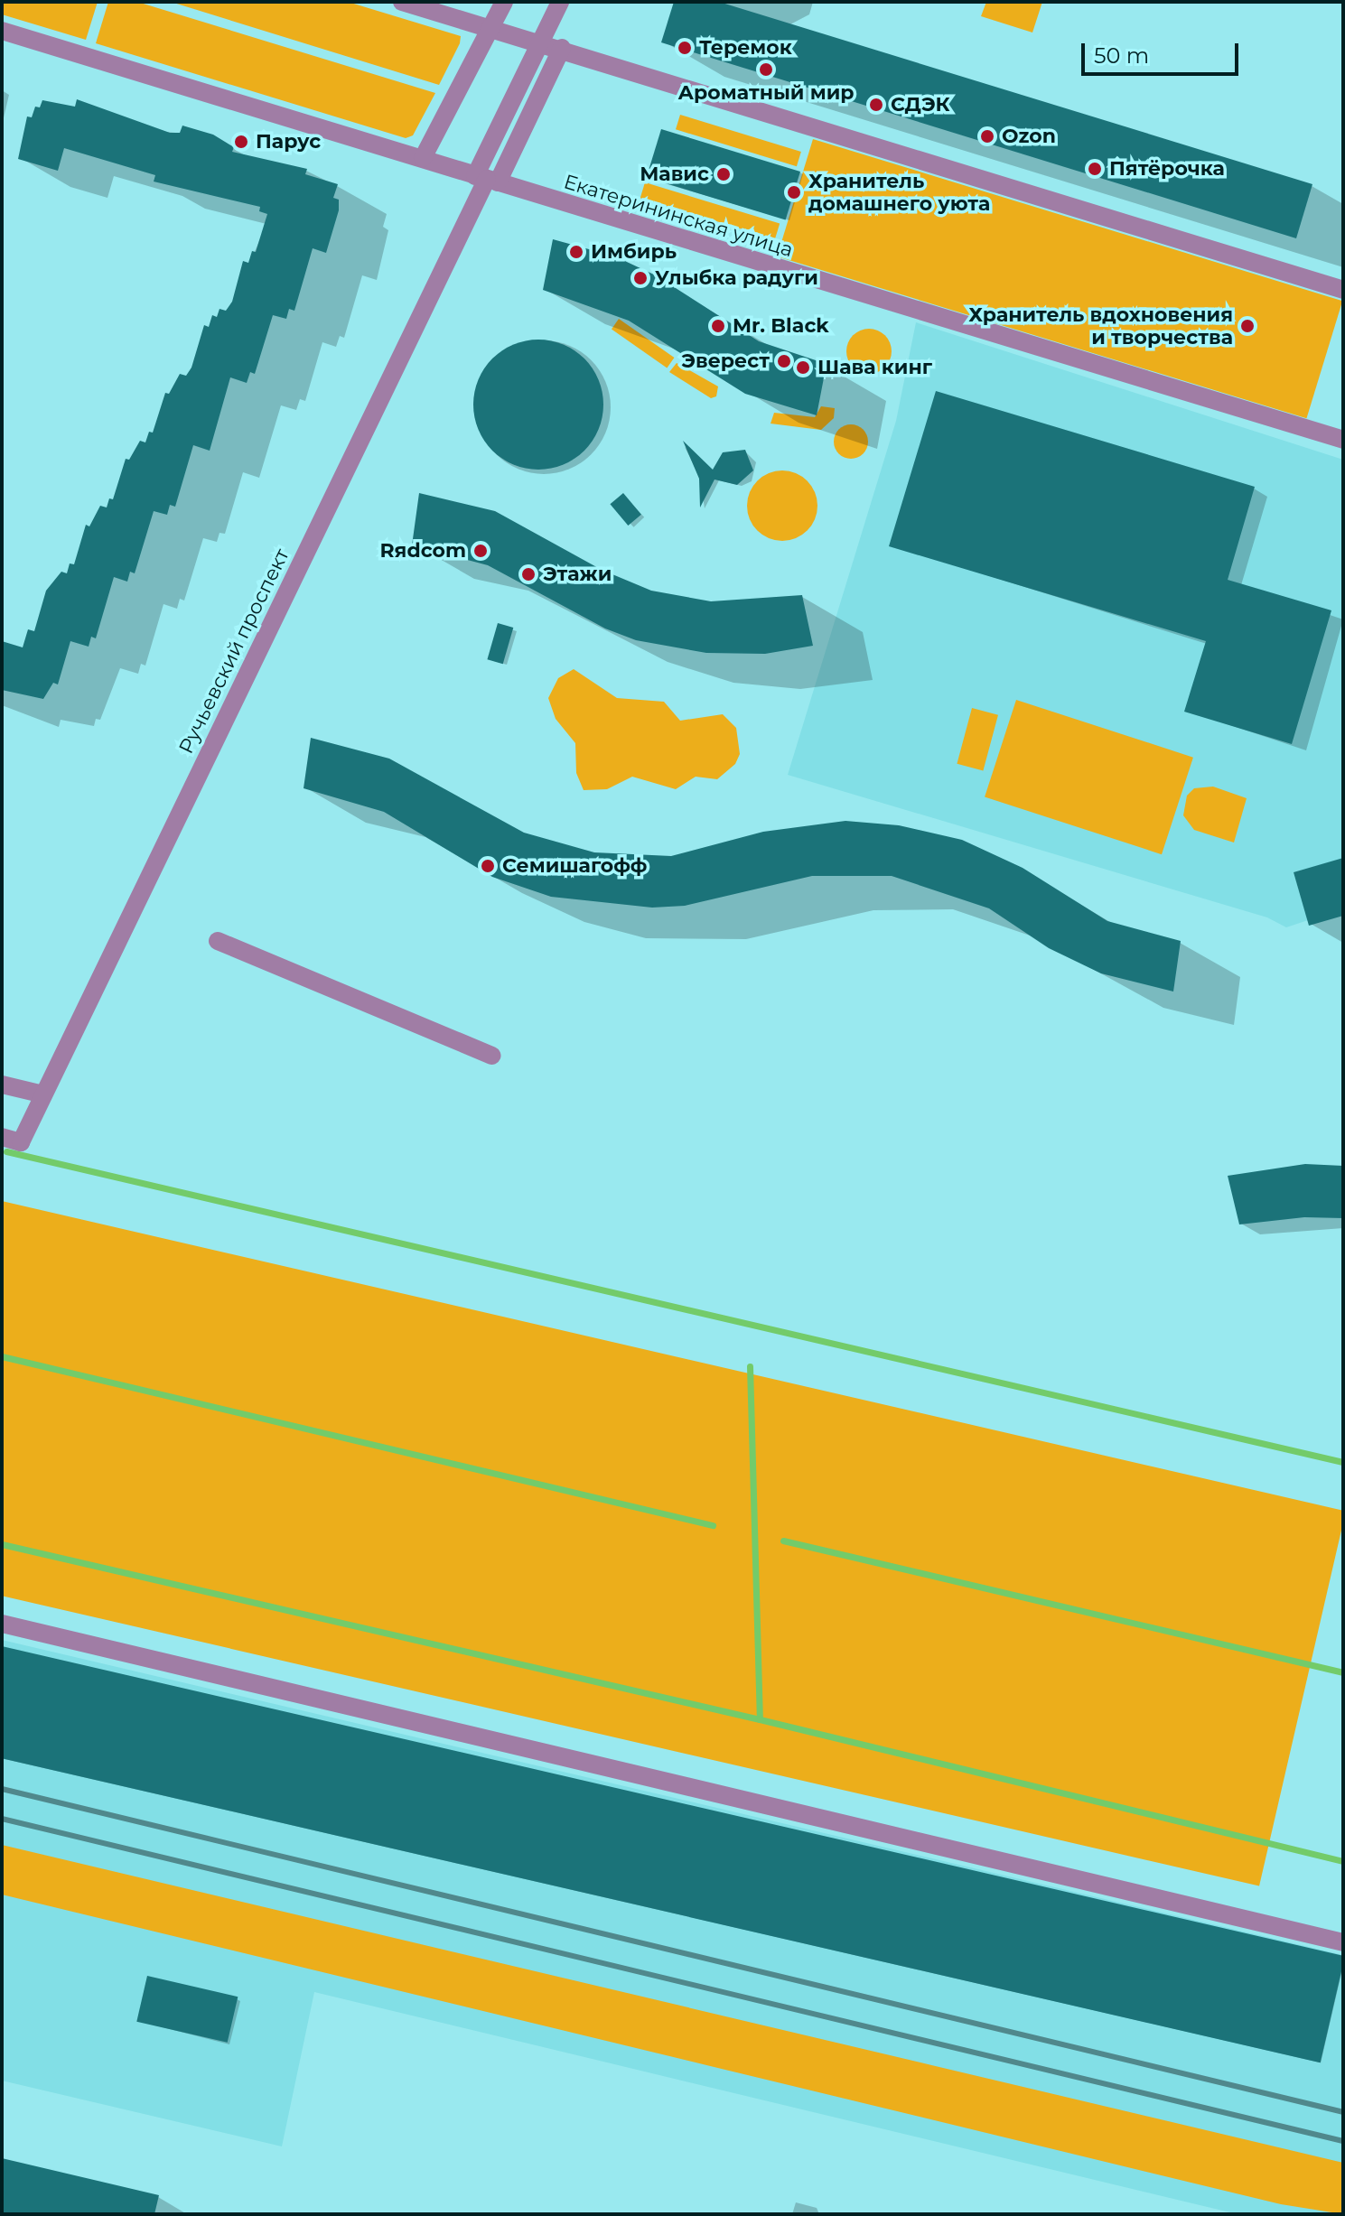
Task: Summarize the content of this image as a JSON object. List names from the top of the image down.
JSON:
{
  "streets": {
    "street": ["Екатерининская улица", "Ручьевский проспект"]
  },
  "crossings": [
    ["Екатерининская улица", "Ручьевский проспект"]
  ],
  "places": [
    "Теремок",
    "Ароматный мир",
    "СДЭК",
    "Ozon",
    "Парус",
    "Пятёрочка",
    "Мавис",
    "Хранитель домашнего уюта",
    "Имбирь",
    "Улыбка радуги",
    "Mr. Black",
    "Хранитель вдохновения и творчества",
    "Эверест",
    "Шава кинг",
    "Rяdcom",
    "Этажи",
    "Семишагофф"
  ],
  "scale_bar": "50 m"
}
